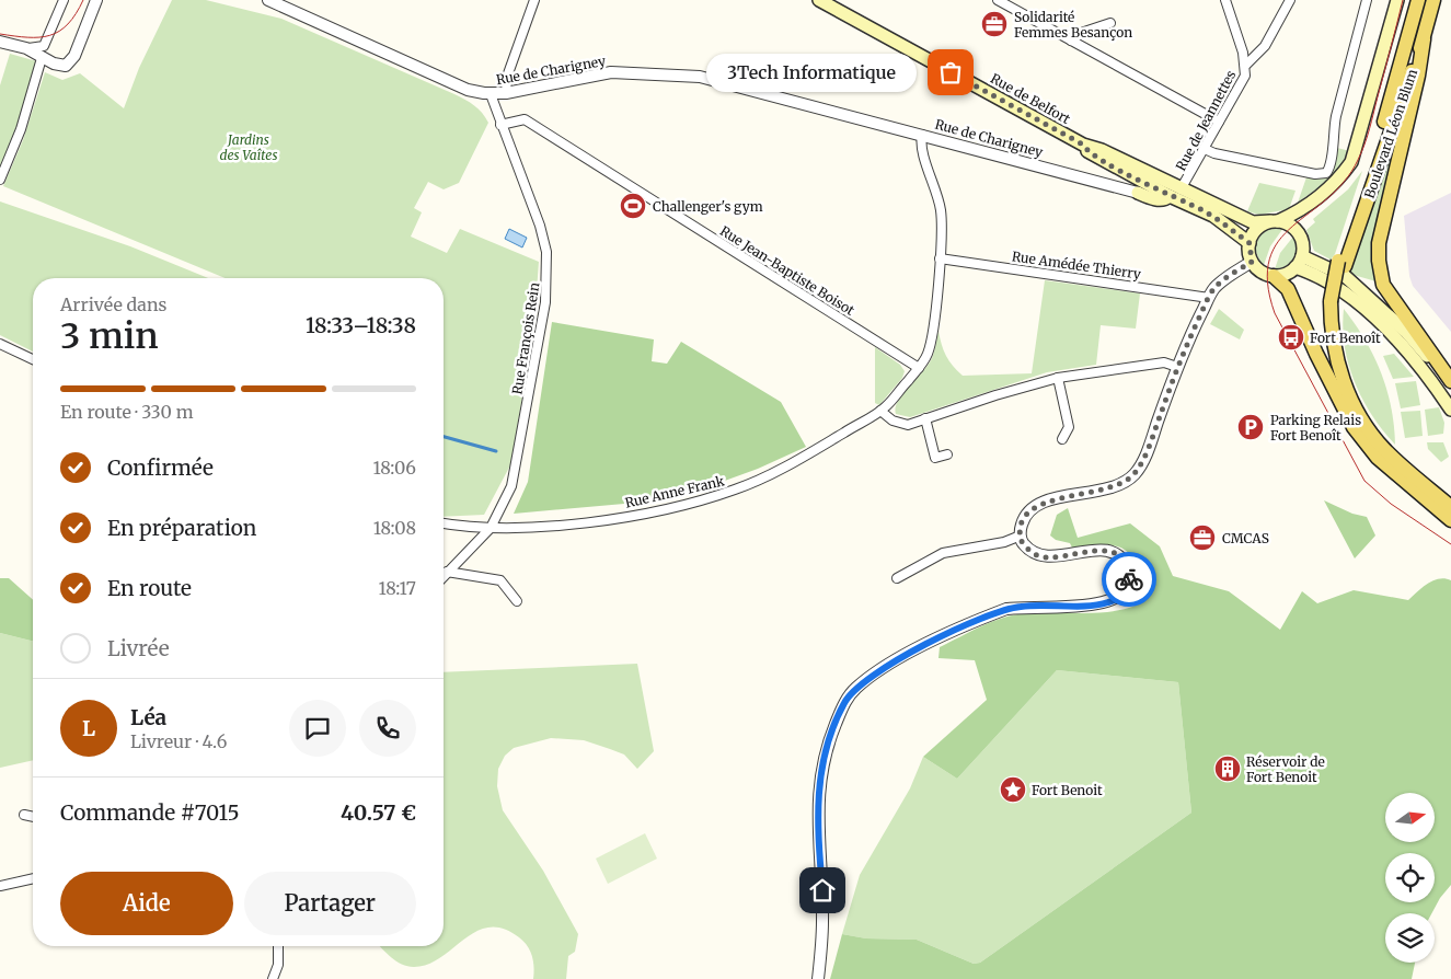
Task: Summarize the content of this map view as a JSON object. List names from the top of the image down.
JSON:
{
  "streets": {
    "main road": ["Rue de Belfort", "Boulevard Léon Blum"],
    "street": [
      "Rue de Charigney",
      "Rue de Jeannettes",
      "Rue Amédée Thierry",
      "Rue Jean-Baptiste Boisot",
      "Rue François Rein",
      "Rue Anne Frank"
    ]
  },
  "crossings": [
    ["Rue de Charigney", "Rue de Belfort"],
    ["Rue de Charigney", "Rue François Rein"],
    ["Rue de Belfort", "Rue de Jeannettes"],
    ["Rue Jean-Baptiste Boisot", "Rue François Rein"],
    ["Rue François Rein", "Rue Anne Frank"]
  ],
  "parks": ["Jardins des Vaîtes"],
  "places": {
    "office": ["Solidarité Femmes Besançon", "CMCAS"],
    "other": ["3Tech Informatique"],
    "sports": ["Challenger's gym"],
    "bus stop": ["Fort Benoît"],
    "parking": ["Parking Relais Fort Benoît"],
    "building": ["Réservoir de Fort Benoit"],
    "place": ["Fort Benoit"]
  },
  "north": "right",
  "page": {
    "bubble": "3Tech Informatique",
    "heading": ["3 min", "Arrivée dans", "18:33–18:38"],
    "panel": [
      "Léa",
      "Livreur · 4.6",
      "Commande #7015",
      "40.57 €"
    ],
    "bar": "En route · 330 m",
    "list": [
      ["Confirmée", "18:06"],
      ["En préparation", "18:08"],
      ["En route", "18:17"],
      "Livrée"
    ],
    "round": "L",
    "buttons": ["Aide", "Partager"]
  }
}
